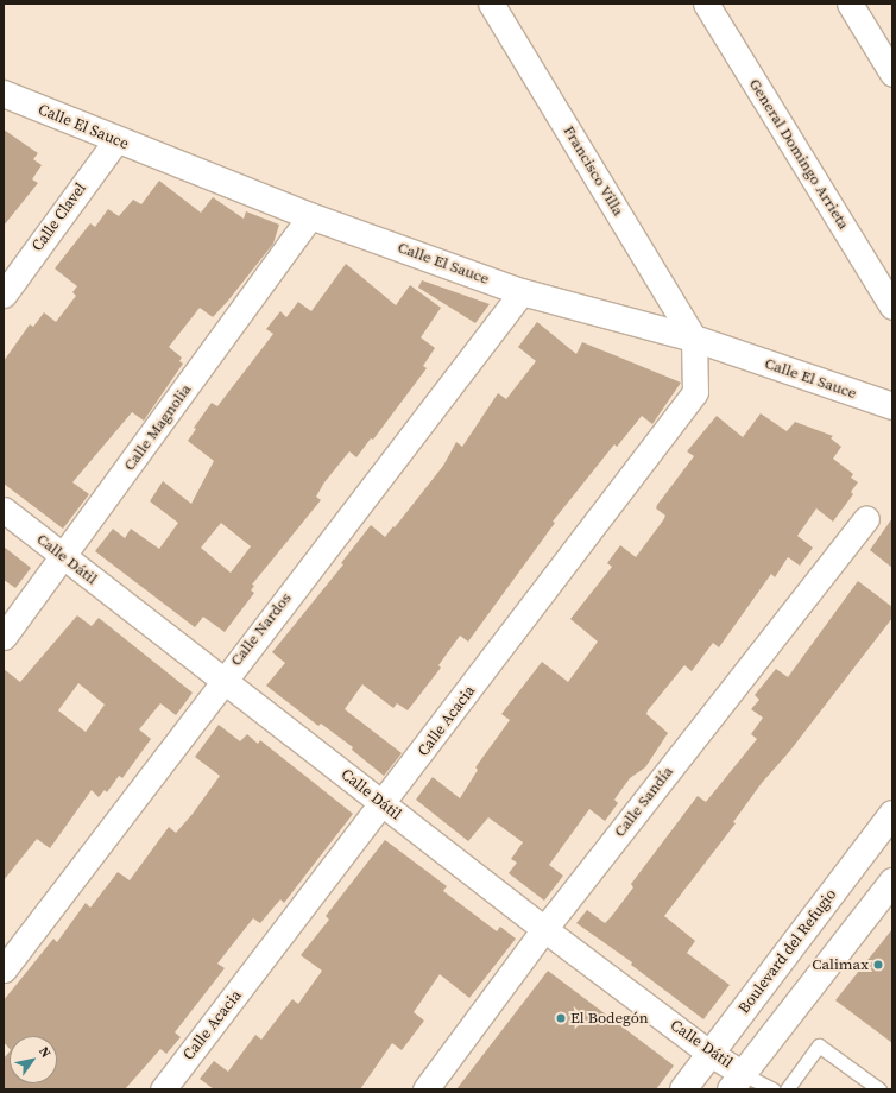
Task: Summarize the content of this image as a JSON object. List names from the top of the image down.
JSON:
{
  "streets": {
    "street": [
      "Calle El Sauce",
      "General Domingo Arrieta",
      "Francisco Villa",
      "Calle Clavel",
      "Calle Magnolia",
      "Calle Dátil",
      "Calle Nardos",
      "Calle Acacia",
      "Calle Sandía",
      "Boulevard del Refugio"
    ]
  },
  "crossings": [
    ["Calle El Sauce", "Francisco Villa"],
    ["Calle El Sauce", "Calle Clavel"],
    ["Calle El Sauce", "Calle Magnolia"],
    ["Calle El Sauce", "Calle Nardos"],
    ["Calle El Sauce", "Calle Acacia"],
    ["Francisco Villa", "Calle Acacia"],
    ["Calle Magnolia", "Calle Dátil"],
    ["Calle Dátil", "Calle Nardos"],
    ["Calle Dátil", "Calle Acacia"],
    ["Calle Dátil", "Calle Sandía"],
    ["Calle Dátil", "Boulevard del Refugio"]
  ],
  "places": ["Calimax", "El Bodegón"],
  "north": "top right"
}
